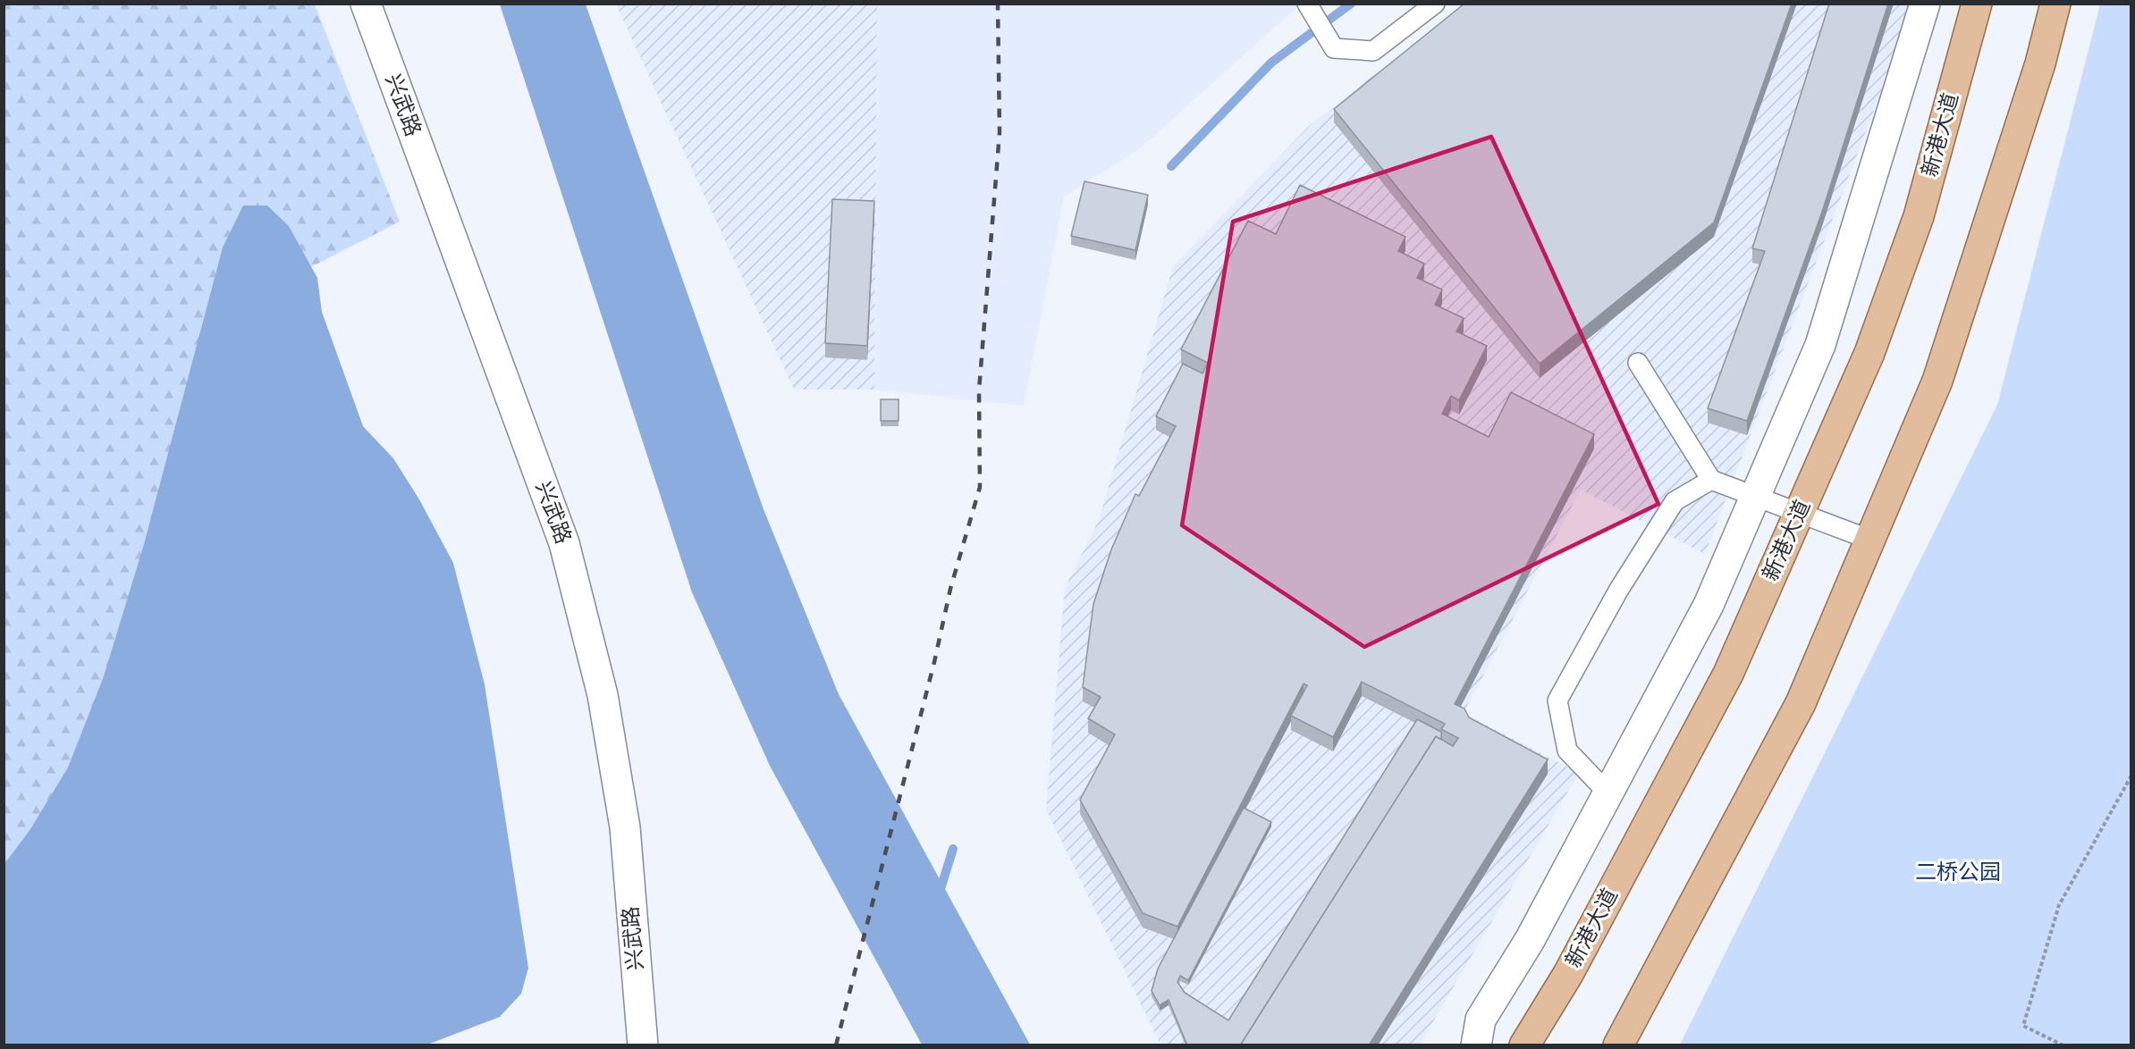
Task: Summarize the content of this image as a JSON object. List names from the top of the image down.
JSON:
{
  "streets": {
    "main road": ["新港大道"],
    "street": ["兴武路"]
  },
  "parks": ["二桥公园"]
}
